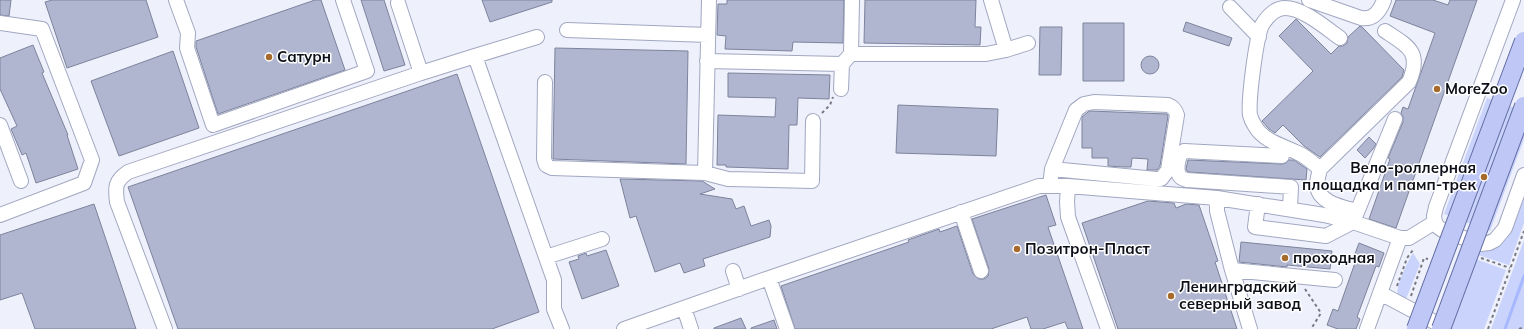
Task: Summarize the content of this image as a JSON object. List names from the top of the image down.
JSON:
{
  "places": [
    "Сатурн",
    "MoreZoo",
    "Вело-роллерная площадка и памп-трек",
    "Позитрон-Пласт",
    "проходная",
    "Ленинградский северный завод"
  ]
}
